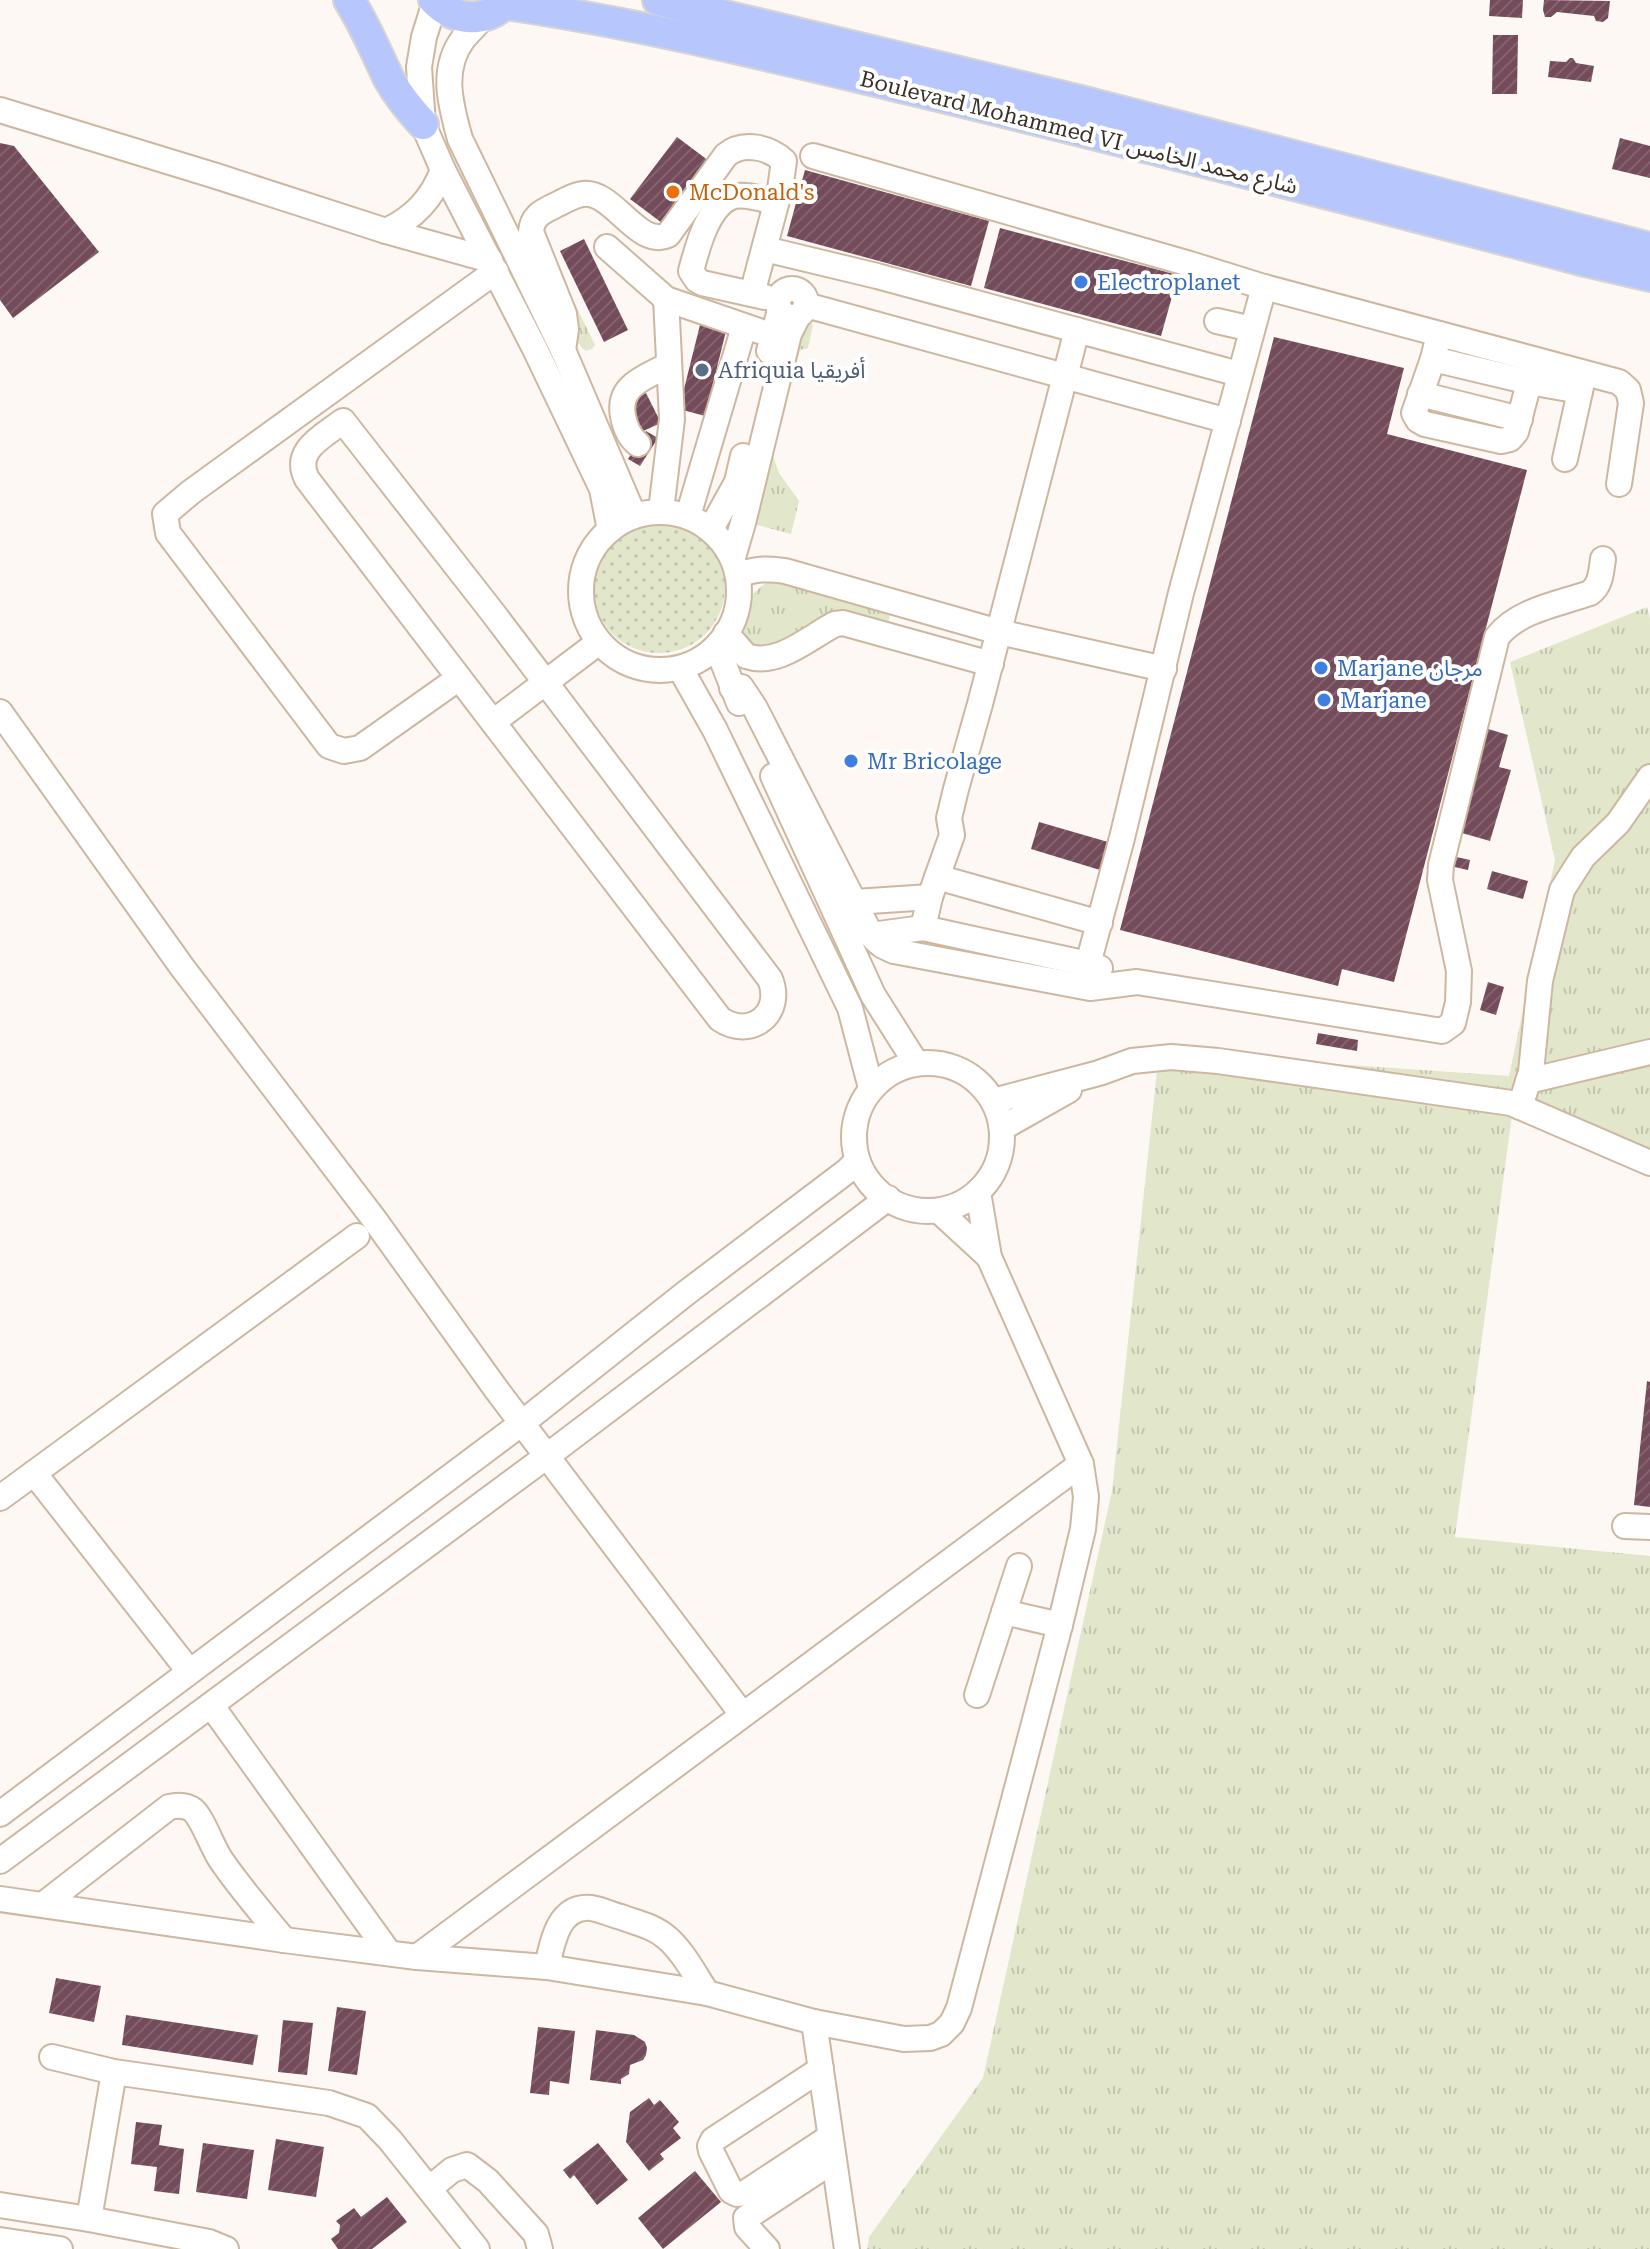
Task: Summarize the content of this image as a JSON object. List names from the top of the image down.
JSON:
{
  "streets": {
    "main road": ["Boulevard Mohammed VI شارع محمد الخامس"]
  },
  "places": [
    "McDonald's",
    "Electroplanet",
    "Afriquia أفريقيا",
    "Marjane مرجان",
    "Marjane",
    "Mr Bricolage"
  ]
}
